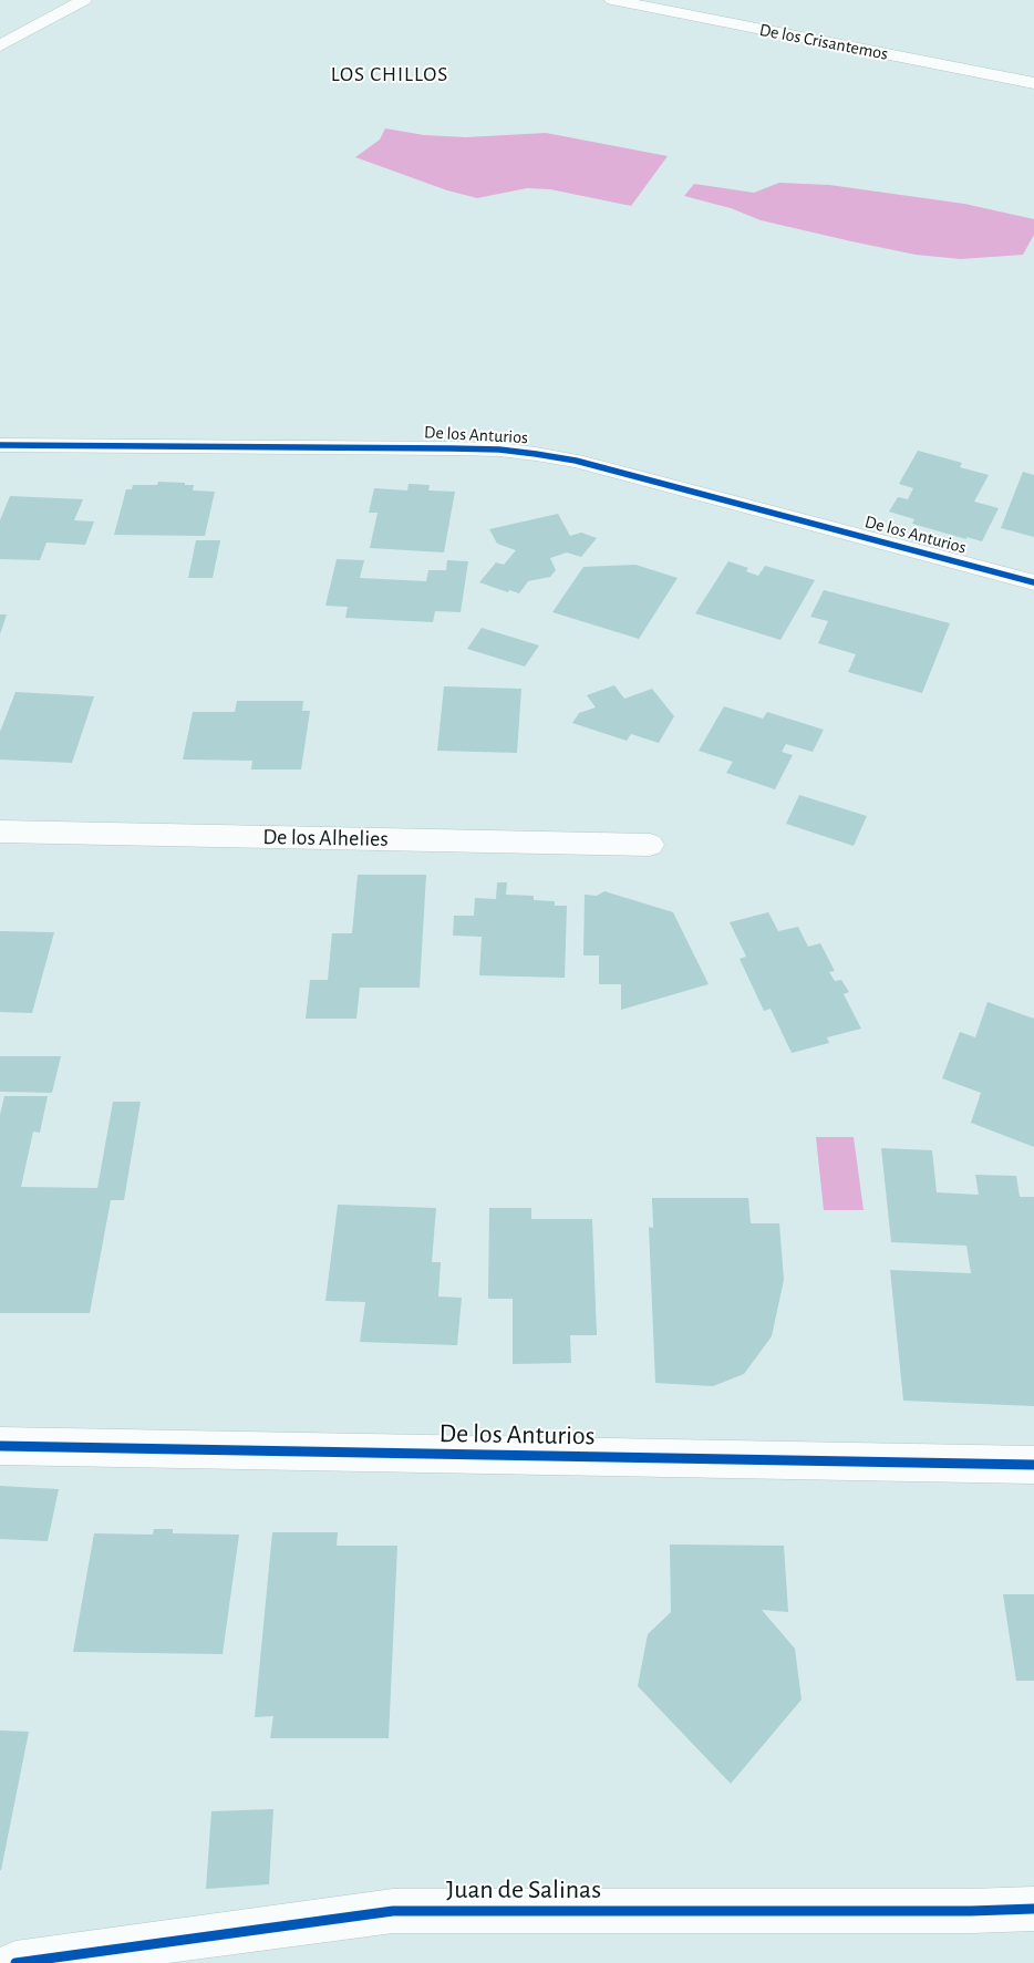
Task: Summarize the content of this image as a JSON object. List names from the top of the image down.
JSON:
{
  "streets": {
    "street": [
      "De los Crisantemos",
      "De los Anturios",
      "De los Alhelies",
      "Juan de Salinas"
    ]
  },
  "districts": ["LOS CHILLOS"]
}
